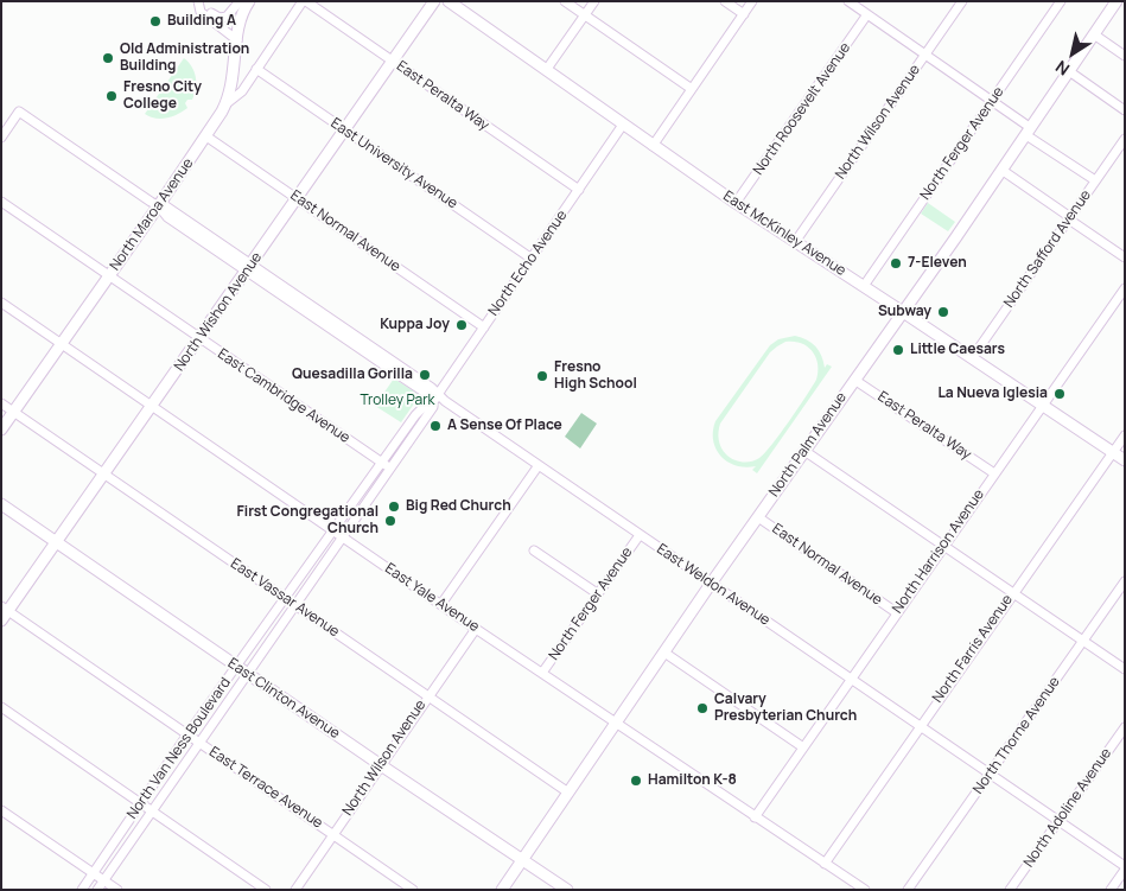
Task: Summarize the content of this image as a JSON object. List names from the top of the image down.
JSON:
{
  "streets": {
    "main road": [
      "North Maroa Avenue",
      "East McKinley Avenue",
      "North Wishon Avenue",
      "North Palm Avenue",
      "East Clinton Avenue"
    ],
    "street": [
      "East Peralta Way",
      "North Roosevelt Avenue",
      "North Wilson Avenue",
      "North Ferger Avenue",
      "East University Avenue",
      "East Normal Avenue",
      "North Safford Avenue",
      "North Echo Avenue",
      "East Cambridge Avenue",
      "North Harrison Avenue",
      "East Weldon Avenue",
      "East Vassar Avenue",
      "East Yale Avenue",
      "North Farris Avenue",
      "North Thorne Avenue",
      "North Van Ness Boulevard",
      "East Terrace Avenue",
      "North Adoline Avenue"
    ]
  },
  "crossings": [
    ["East Peralta Way", "North Maroa Avenue"],
    ["East Peralta Way", "North Echo Avenue"],
    ["East Peralta Way", "North Wishon Avenue"],
    ["East Peralta Way", "North Palm Avenue"],
    ["East Peralta Way", "North Harrison Avenue"],
    ["North Roosevelt Avenue", "East McKinley Avenue"],
    ["North Wilson Avenue", "East McKinley Avenue"],
    ["North Wilson Avenue", "East Vassar Avenue"],
    ["North Wilson Avenue", "East Yale Avenue"],
    ["North Wilson Avenue", "East Clinton Avenue"],
    ["North Wilson Avenue", "East Terrace Avenue"],
    ["North Ferger Avenue", "East McKinley Avenue"],
    ["North Ferger Avenue", "East Weldon Avenue"],
    ["North Ferger Avenue", "East Yale Avenue"],
    ["East University Avenue", "North Maroa Avenue"],
    ["East University Avenue", "North Echo Avenue"],
    ["East University Avenue", "North Wishon Avenue"],
    ["North Maroa Avenue", "East Normal Avenue"],
    ["North Maroa Avenue", "East Cambridge Avenue"],
    ["North Maroa Avenue", "East Weldon Avenue"],
    ["North Maroa Avenue", "East Vassar Avenue"],
    ["North Maroa Avenue", "East Yale Avenue"],
    ["East Normal Avenue", "North Echo Avenue"],
    ["East Normal Avenue", "North Wishon Avenue"],
    ["East Normal Avenue", "North Palm Avenue"],
    ["East Normal Avenue", "North Harrison Avenue"],
    ["East McKinley Avenue", "North Safford Avenue"],
    ["East McKinley Avenue", "North Echo Avenue"],
    ["East McKinley Avenue", "North Palm Avenue"],
    ["East McKinley Avenue", "North Harrison Avenue"],
    ["East McKinley Avenue", "North Farris Avenue"],
    ["North Echo Avenue", "East Weldon Avenue"],
    ["North Echo Avenue", "North Van Ness Boulevard"],
    ["North Wishon Avenue", "East Cambridge Avenue"],
    ["North Wishon Avenue", "East Weldon Avenue"],
    ["North Wishon Avenue", "East Vassar Avenue"],
    ["North Wishon Avenue", "East Yale Avenue"],
    ["North Wishon Avenue", "East Clinton Avenue"],
    ["North Wishon Avenue", "East Terrace Avenue"],
    ["East Cambridge Avenue", "North Van Ness Boulevard"],
    ["North Palm Avenue", "East Weldon Avenue"],
    ["North Palm Avenue", "East Vassar Avenue"],
    ["North Palm Avenue", "East Yale Avenue"],
    ["North Palm Avenue", "East Clinton Avenue"],
    ["North Harrison Avenue", "East Weldon Avenue"],
    ["North Harrison Avenue", "East Yale Avenue"],
    ["East Weldon Avenue", "North Farris Avenue"],
    ["East Weldon Avenue", "North Thorne Avenue"],
    ["East Weldon Avenue", "North Van Ness Boulevard"],
    ["East Weldon Avenue", "North Adoline Avenue"],
    ["East Vassar Avenue", "North Van Ness Boulevard"],
    ["East Yale Avenue", "North Farris Avenue"],
    ["East Yale Avenue", "North Van Ness Boulevard"],
    ["East Clinton Avenue", "North Van Ness Boulevard"],
    ["North Van Ness Boulevard", "East Terrace Avenue"]
  ],
  "parks": ["Trolley Park"],
  "places": [
    "Building A",
    "Old Administration Building",
    "Fresno City College",
    "7-Eleven",
    "Subway",
    "Kuppa Joy",
    "Little Caesars",
    "Quesadilla Gorilla",
    "Fresno High School",
    "La Nueva Iglesia",
    "A Sense Of Place",
    "Big Red Church",
    "First Congregational Church",
    "Calvary Presbyterian Church",
    "Hamilton K-8"
  ],
  "north": "bottom left"
}
